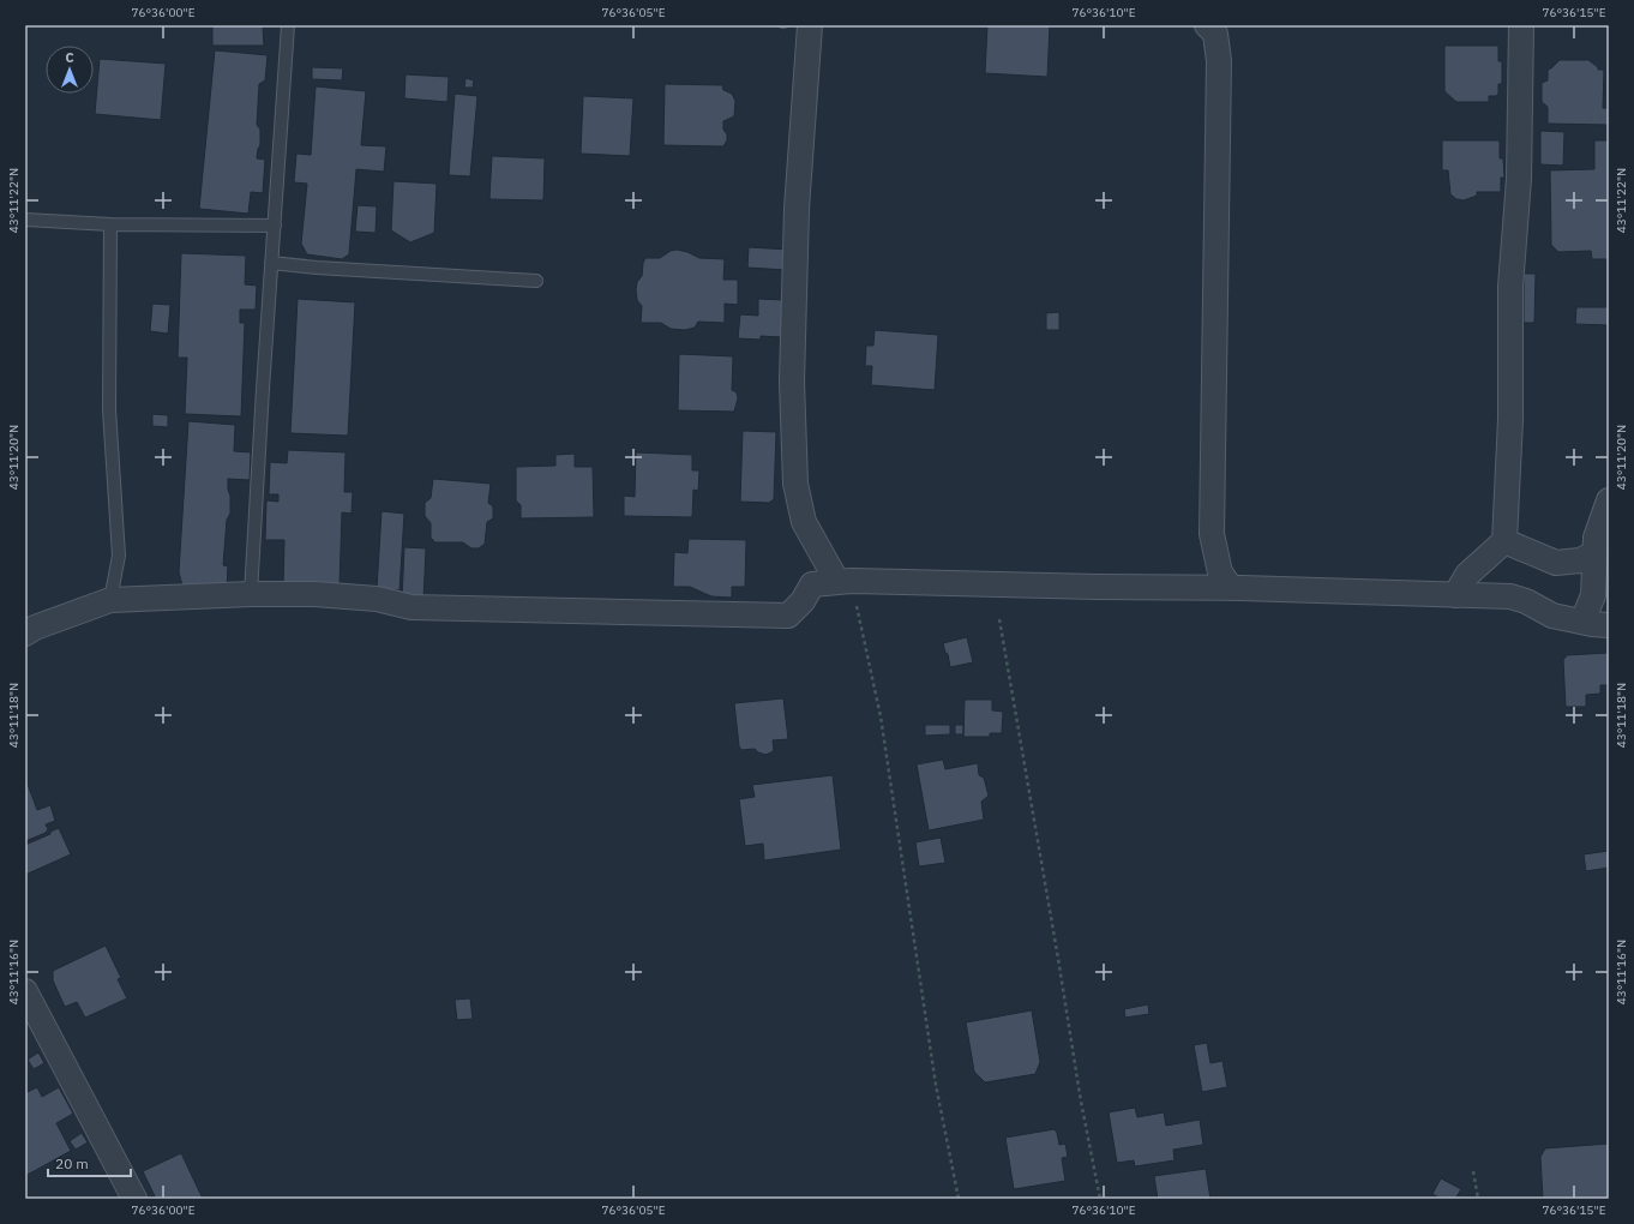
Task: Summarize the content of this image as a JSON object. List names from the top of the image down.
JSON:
{
  "scale_bar": "20 m",
  "north": "top",
  "coordinates": [
    "76°36'00\"E",
    "76°36'05\"E",
    "76°36'10\"E",
    "76°36'15\"E",
    "43°11'22\"N",
    "43°11'20\"N",
    "43°11'18\"N",
    "43°11'16\"N"
  ]
}
